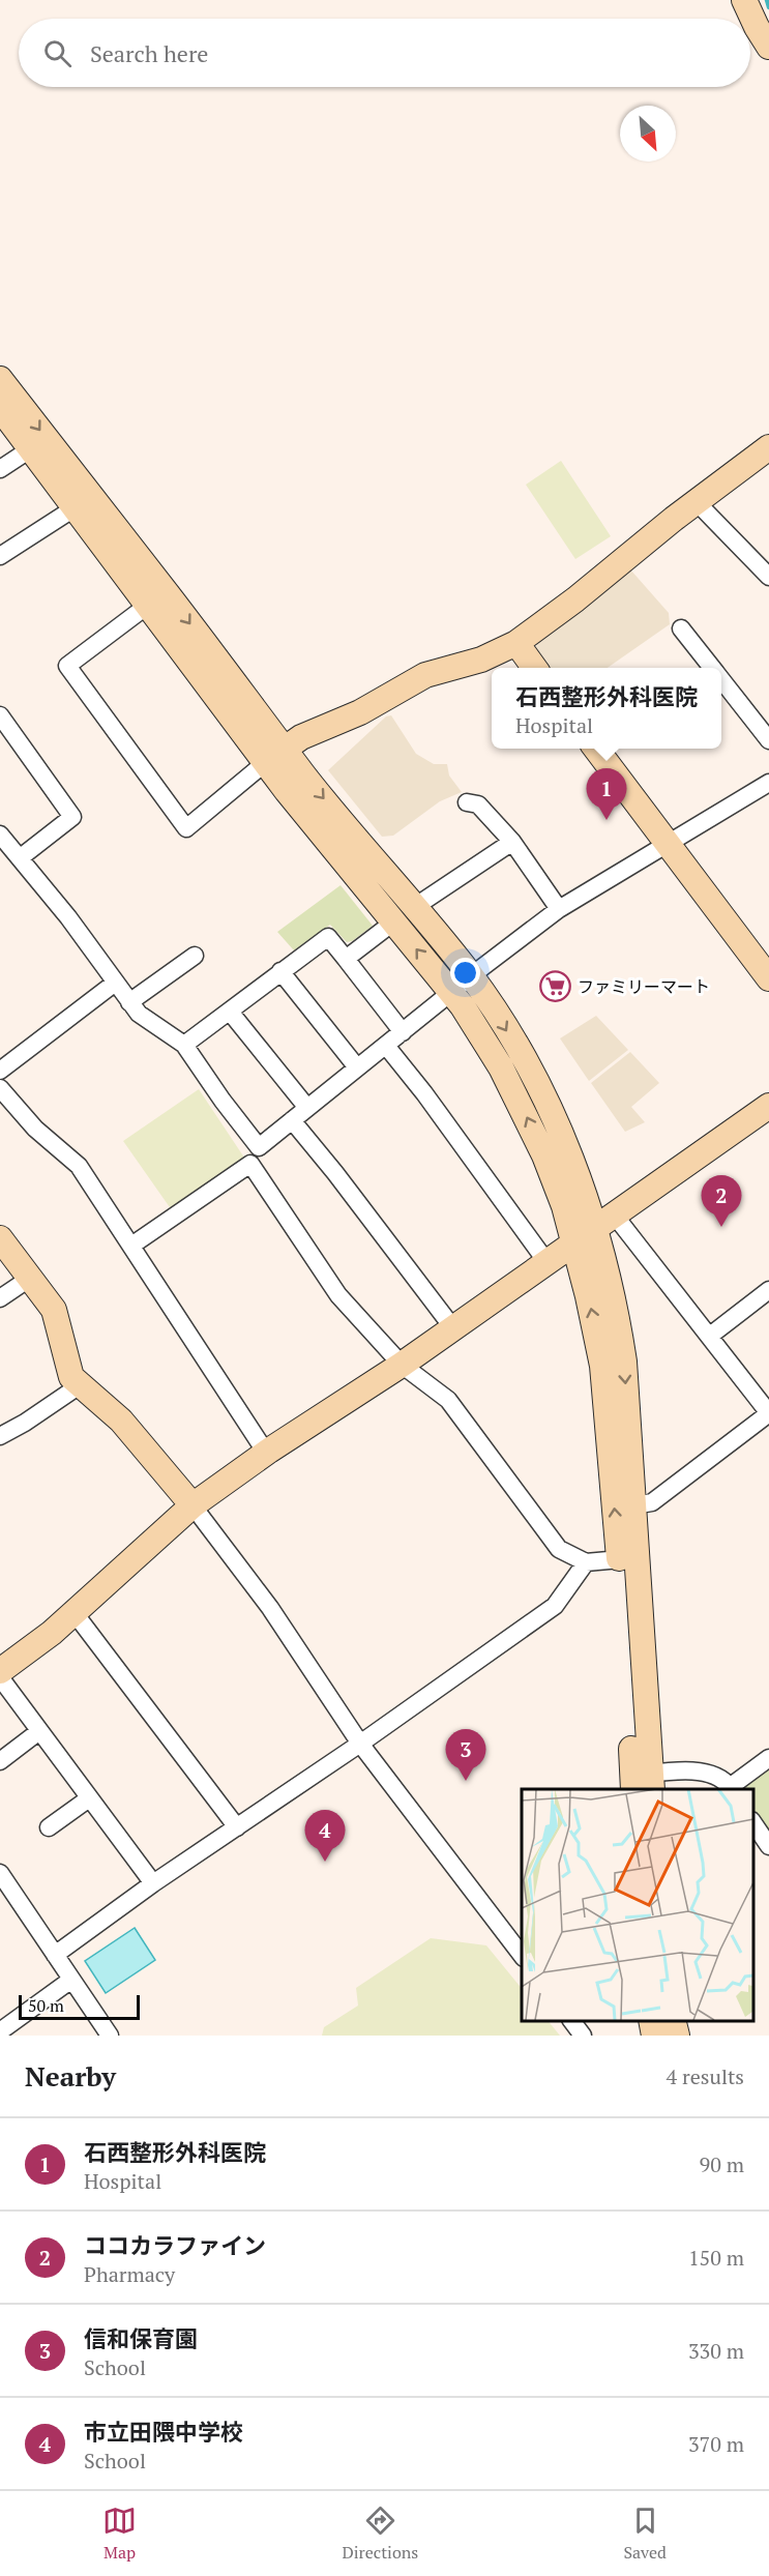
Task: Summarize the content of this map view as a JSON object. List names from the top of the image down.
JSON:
{
  "places": {
    "supermarket": ["ファミリーマート"]
  },
  "scale_bar": "50 m",
  "north": "bottom right",
  "page": {
    "search": "Search here",
    "popup": ["石西整形外科医院", "Hospital"],
    "pins": [
      "1",
      "2",
      "3",
      "4"
    ],
    "scale": "50 m",
    "heading": ["Nearby", "4 results"],
    "list": [
      {
        "mark": "1",
        "name": "石西整形外科医院",
        "note": "Hospital",
        "value": "90 m"
      },
      {
        "mark": "2",
        "name": "ココカラファイン",
        "note": "Pharmacy",
        "value": "150 m"
      },
      {
        "mark": "3",
        "name": "信和保育園",
        "note": "School",
        "value": "330 m"
      },
      {
        "mark": "4",
        "name": "市立田隈中学校",
        "note": "School",
        "value": "370 m"
      }
    ],
    "nav": ["Map", "Directions", "Saved"]
  }
}
